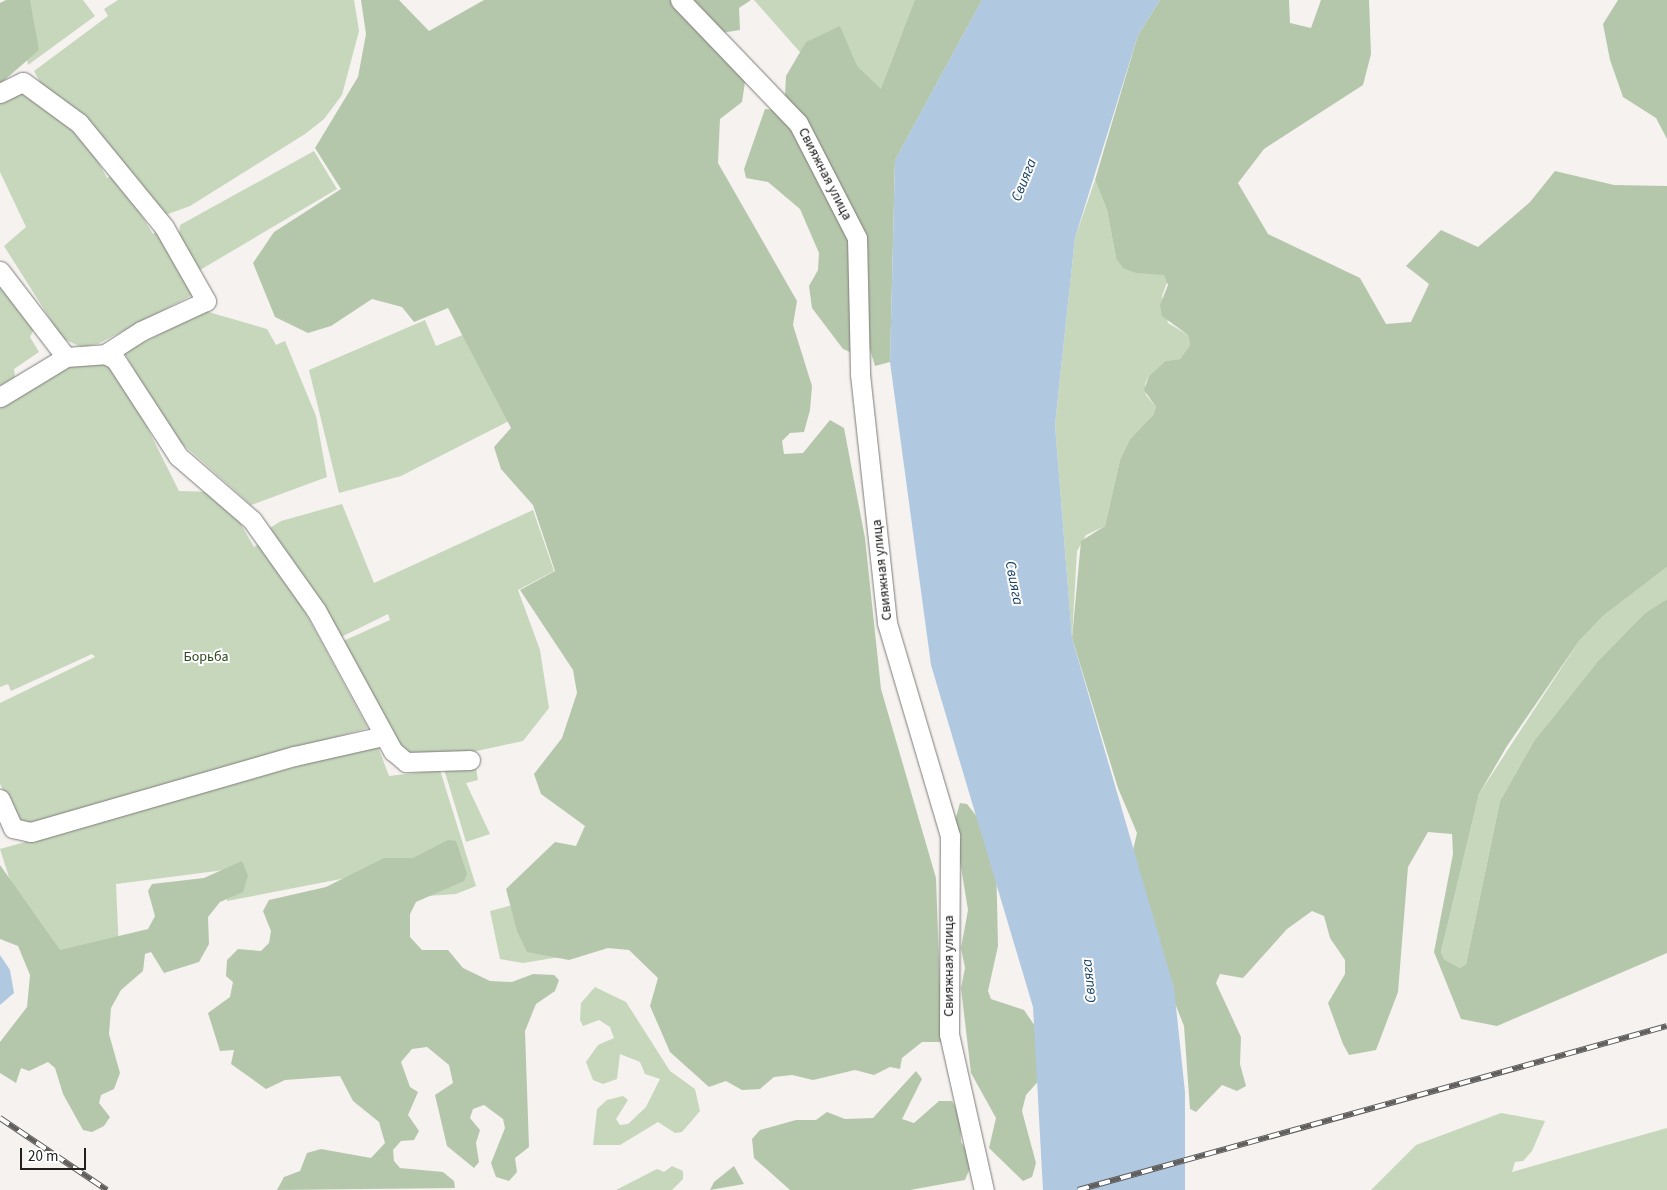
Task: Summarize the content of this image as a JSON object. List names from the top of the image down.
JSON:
{
  "streets": {
    "street": ["Свияжная улица"]
  },
  "water": ["Свияга"],
  "parks": ["Борьба"],
  "scale_bar": "20 m"
}
